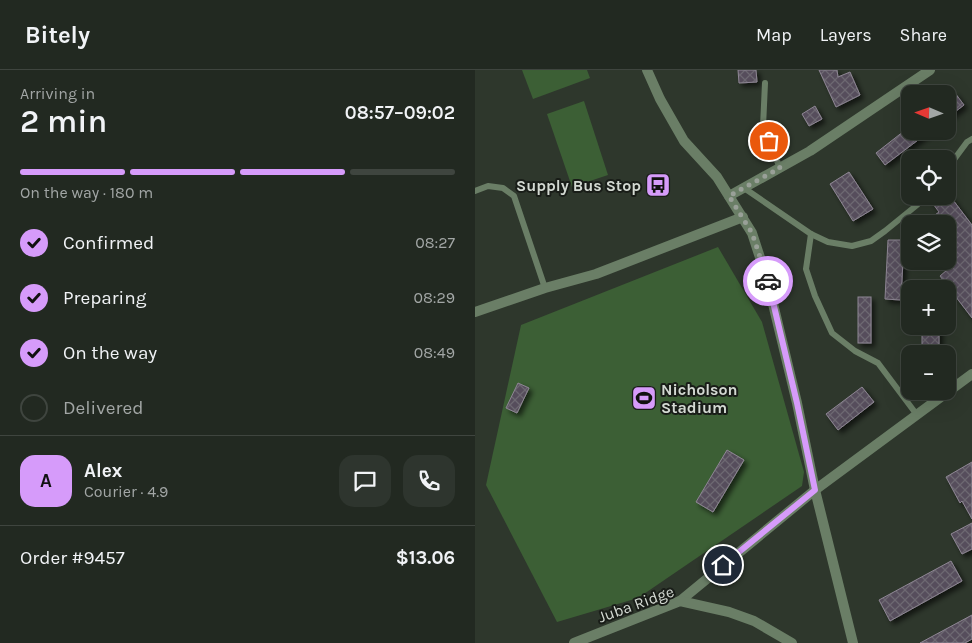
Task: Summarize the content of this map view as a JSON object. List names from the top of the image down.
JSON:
{
  "streets": {
    "street": ["Juba Ridge"]
  },
  "places": {
    "bus stop": ["Supply Bus Stop"],
    "sports": ["Nicholson Stadium"]
  },
  "north": "left",
  "page": {
    "header": "Bitely",
    "nav": ["Map", "Layers", "Share"],
    "heading": ["2 min", "Arriving in", "08:57–09:02"],
    "panel": [
      "Alex",
      "Courier · 4.9",
      "Order #9457",
      "$13.06"
    ],
    "map_buttons": ["+", "−"],
    "bar": "On the way · 180 m",
    "list": [
      ["Confirmed", "08:27"],
      ["Preparing", "08:29"],
      ["On the way", "08:49"],
      "Delivered"
    ],
    "round": "A"
  }
}
